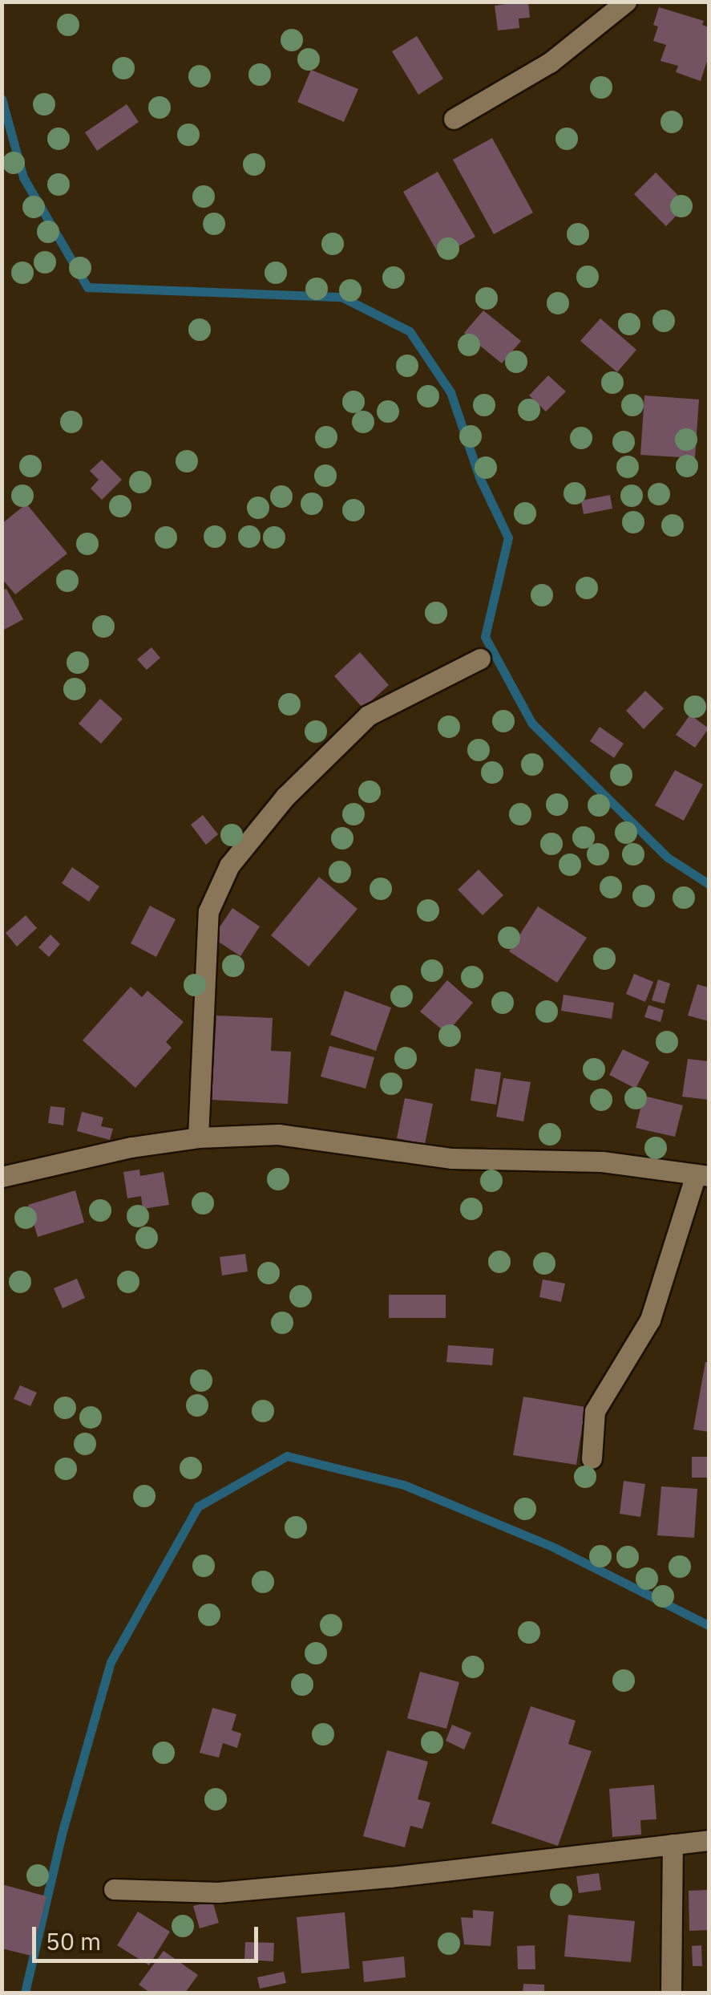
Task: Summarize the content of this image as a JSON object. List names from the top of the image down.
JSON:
{
  "scale_bar": "50 m"
}
